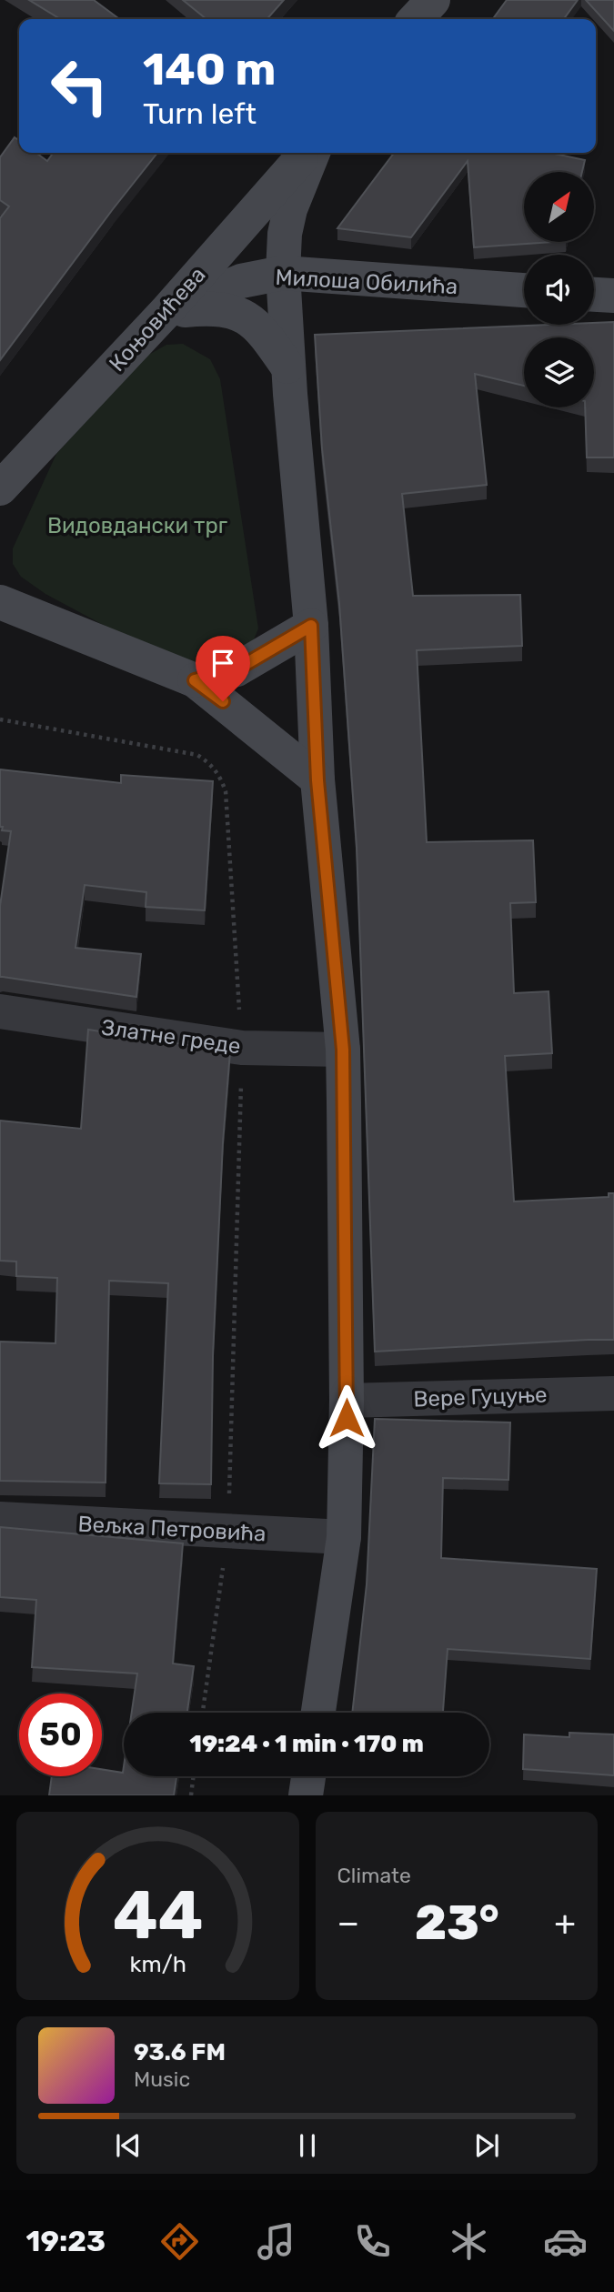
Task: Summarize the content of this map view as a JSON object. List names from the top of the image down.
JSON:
{
  "streets": {
    "main road": ["Милоша Обилића", "Коњовићева"],
    "street": ["Златне греде", "Вере Гуцуње", "Вељка Петровића"]
  },
  "crossings": [
    ["Милоша Обилића", "Коњовићева"],
    ["Коњовићева", "Златне греде"],
    ["Коњовићева", "Вере Гуцуње"],
    ["Коњовићева", "Вељка Петровића"]
  ],
  "parks": ["Видовдански трг"],
  "north": "top right",
  "page": {
    "turn": ["140 m", "Turn left"],
    "limit": "50",
    "trip": "19:24 · 1 min · 170 m",
    "tile": "Climate",
    "heat": ["−", "23°", "+"],
    "song": ["93.6 FM", "Music"],
    "tabs": "19:23",
    "gauge": ["44", "km/h"]
  }
}
